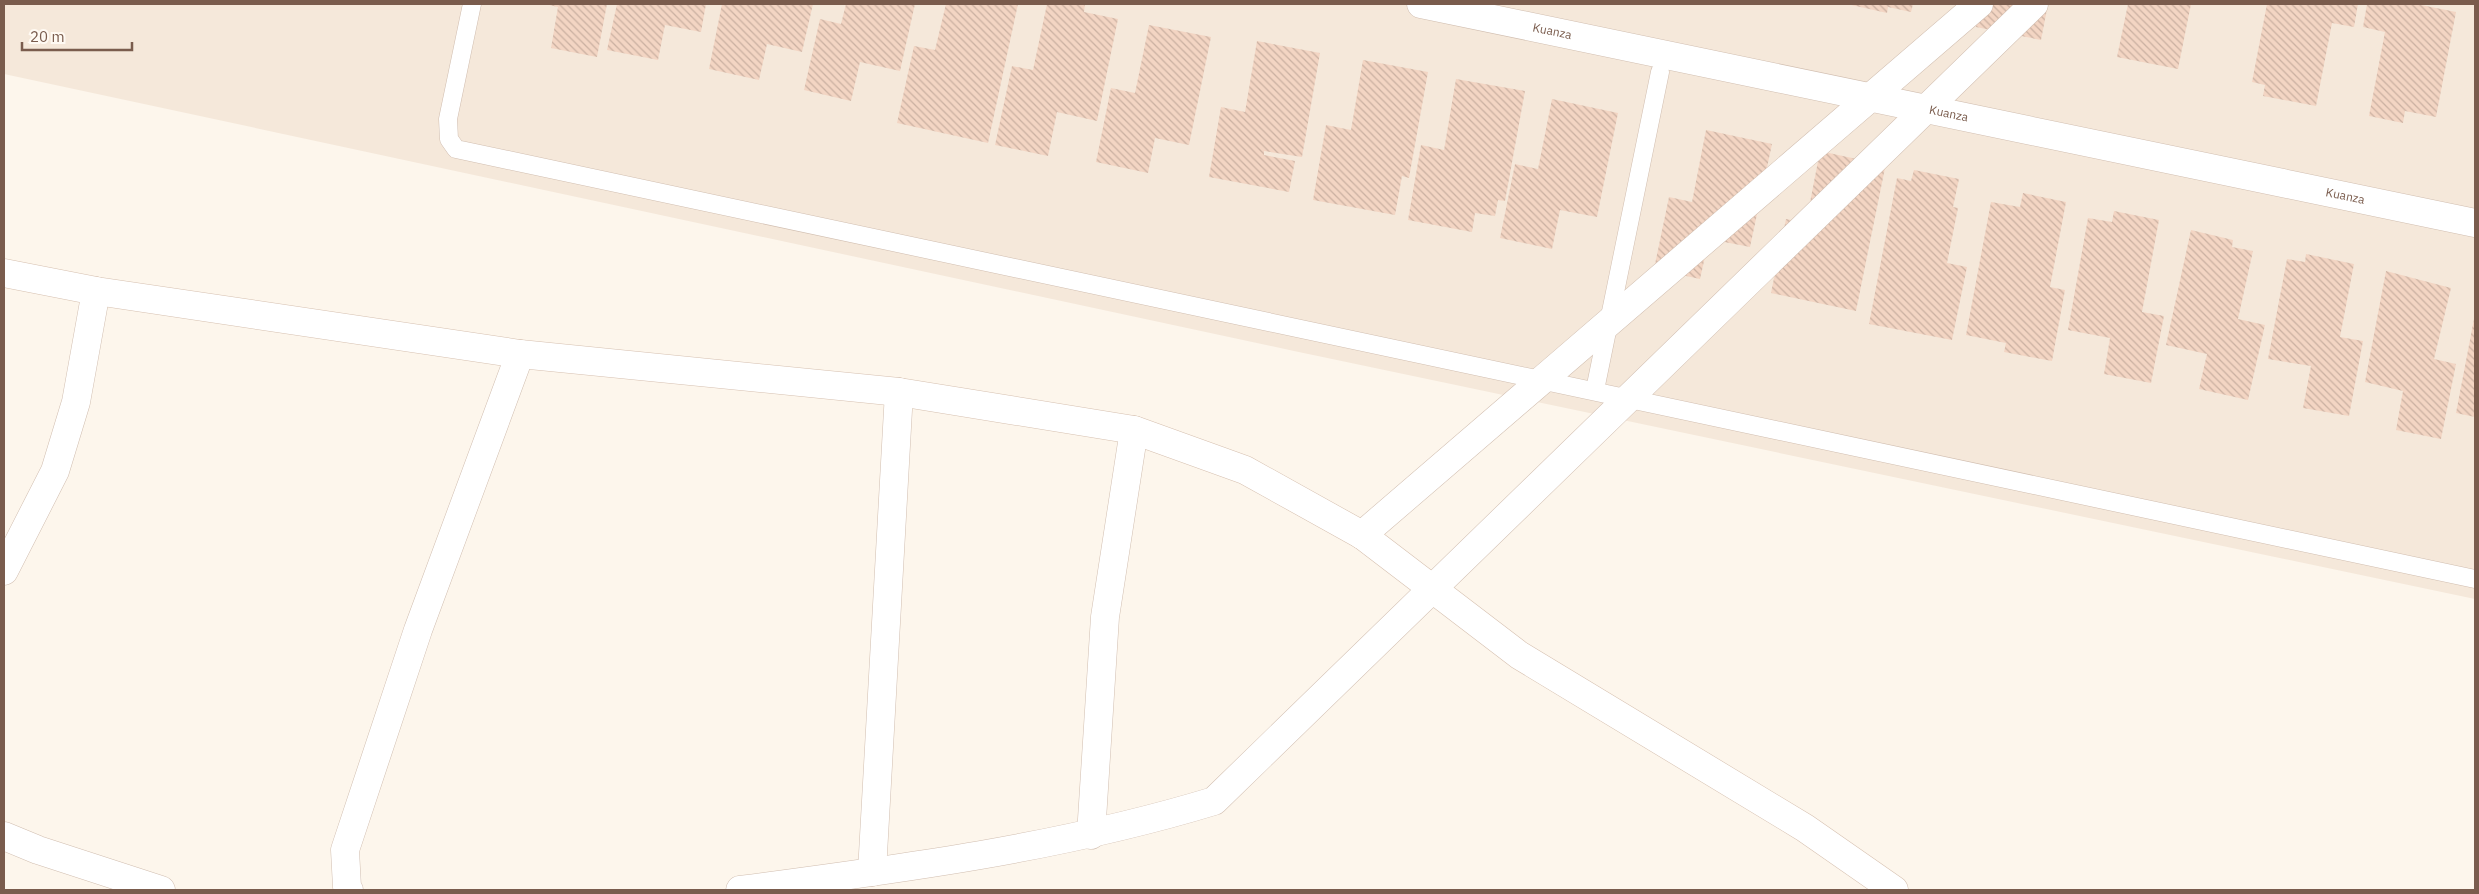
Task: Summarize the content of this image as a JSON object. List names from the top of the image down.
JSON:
{
  "streets": {
    "street": ["Kuanza"]
  },
  "scale_bar": "20 m"
}
